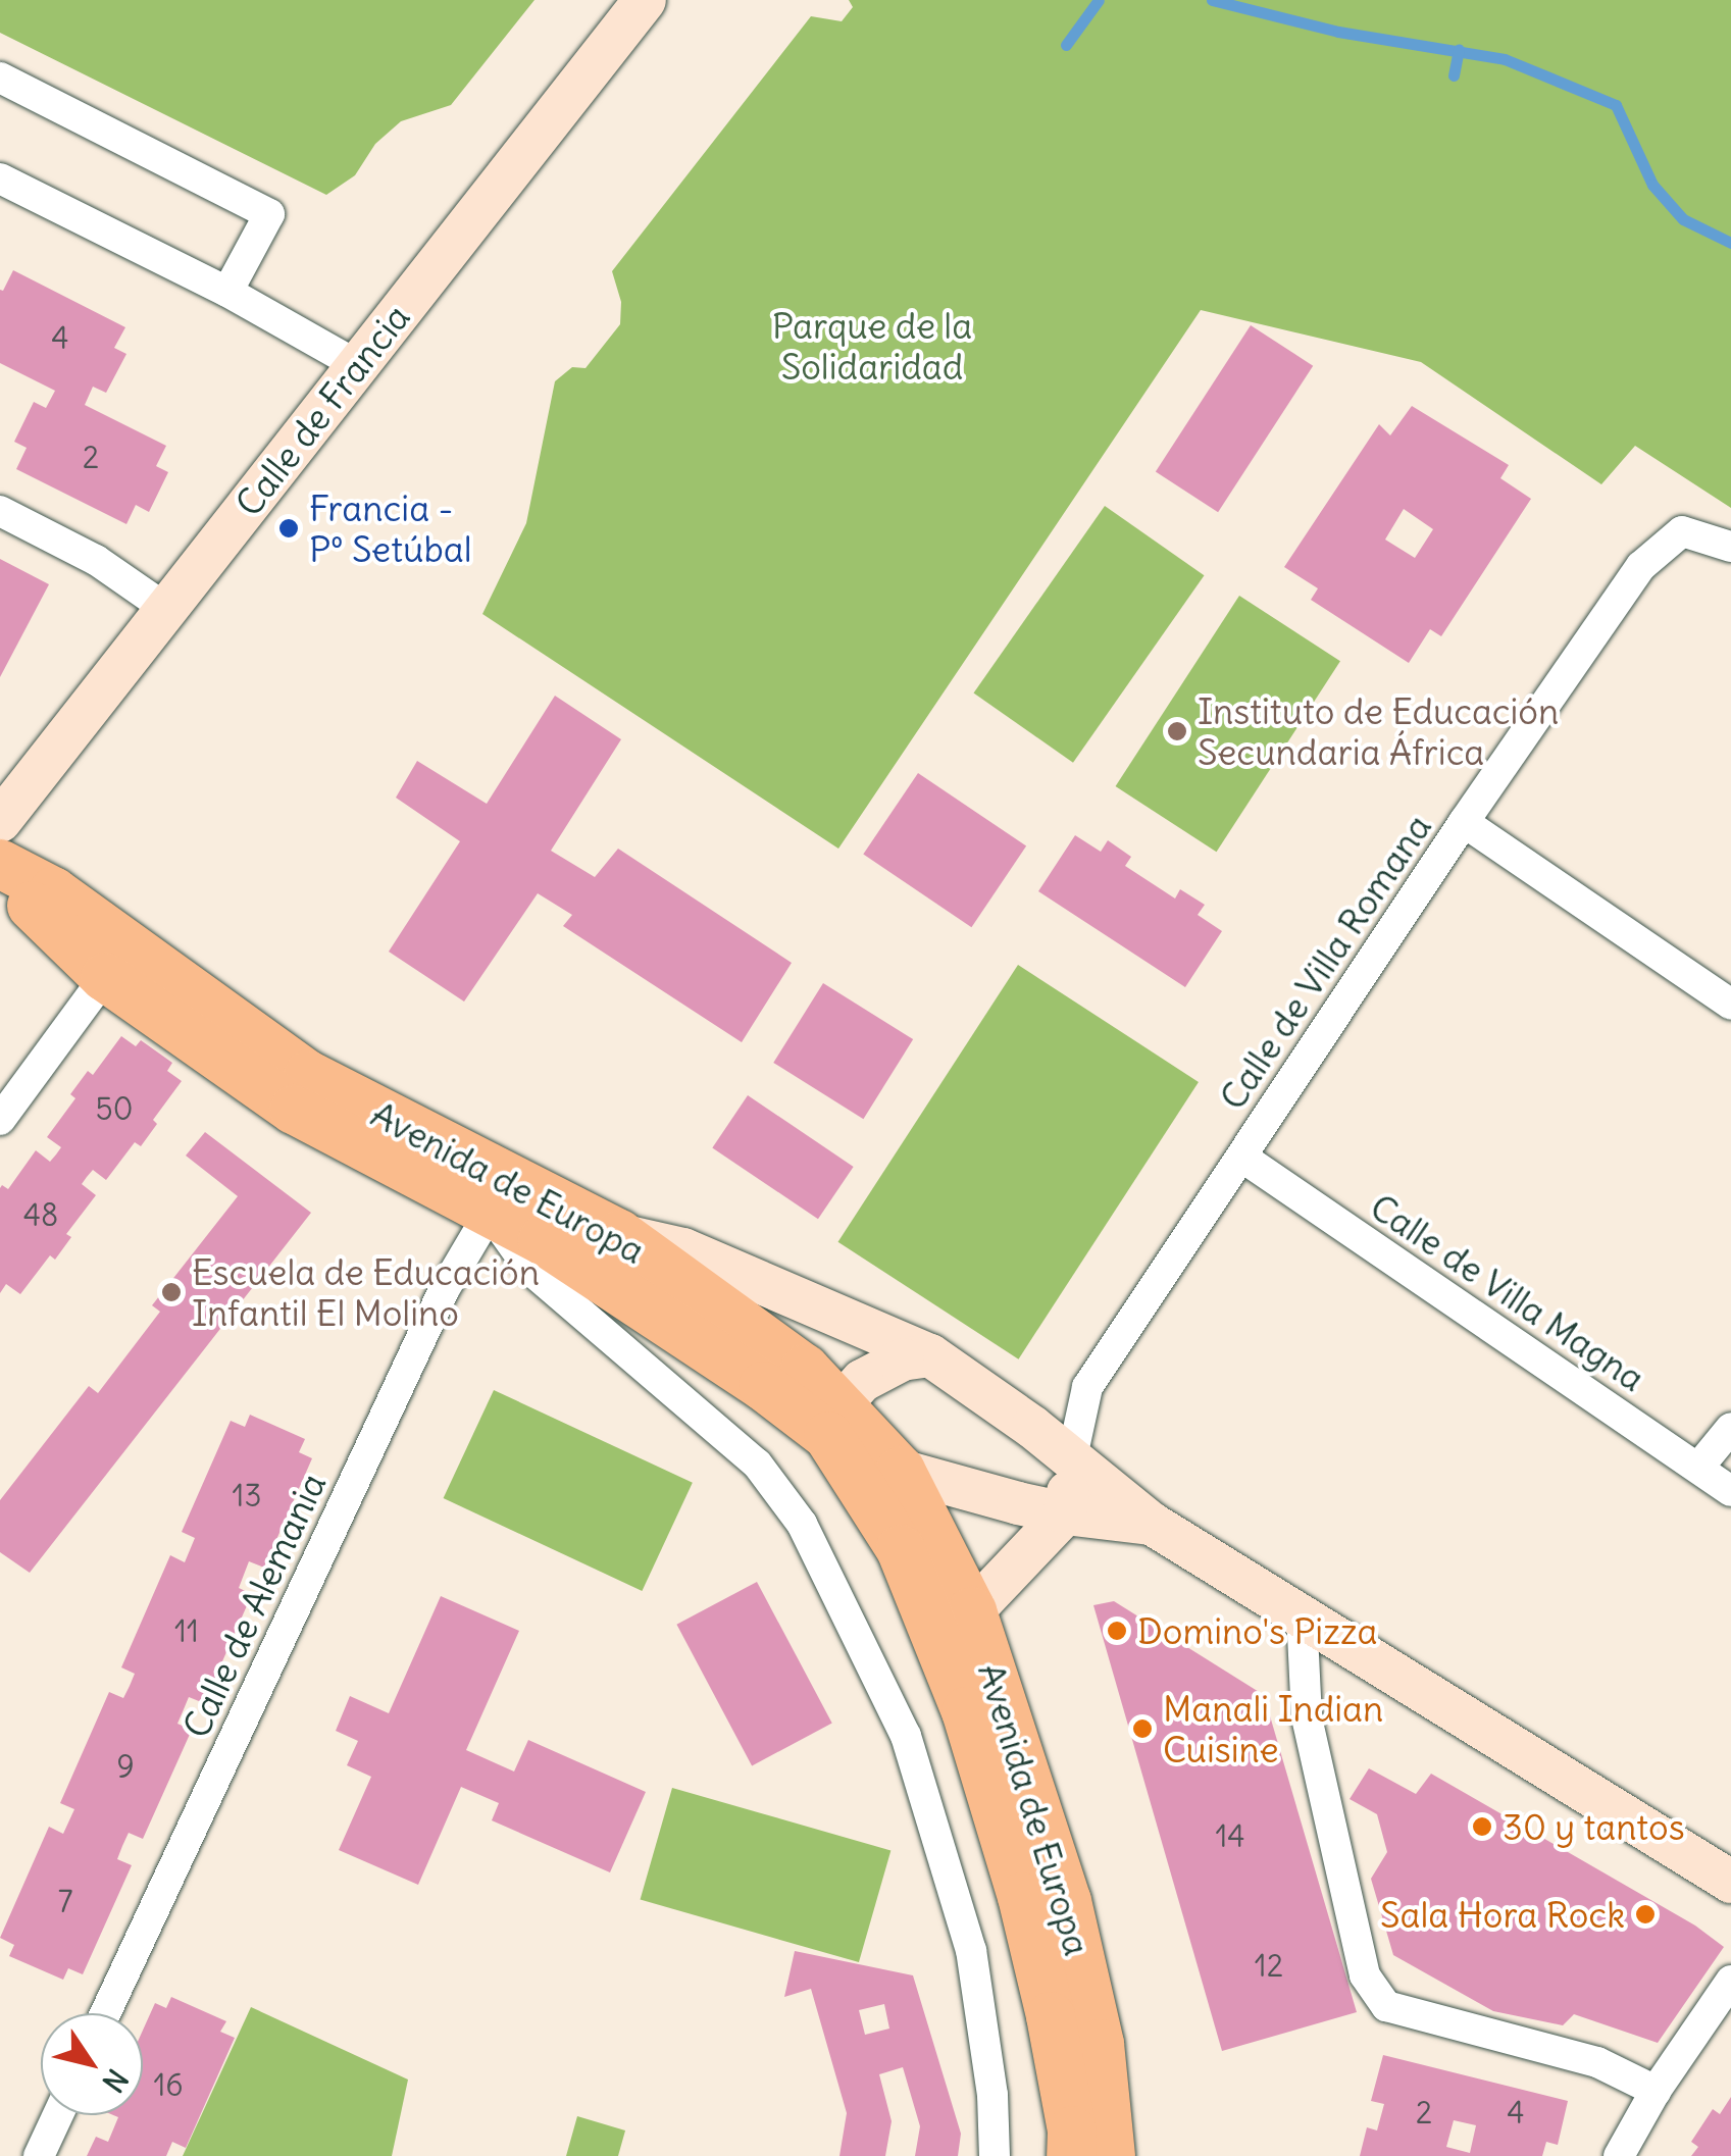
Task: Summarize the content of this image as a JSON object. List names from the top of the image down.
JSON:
{
  "streets": {
    "main road": ["Avenida de Europa"],
    "street": [
      "Calle de Francia",
      "Calle de Villa Romana",
      "Calle de Villa Magna",
      "Calle de Alemania"
    ]
  },
  "crossings": [
    ["Calle de Villa Romana", "Calle de Villa Magna"],
    ["Avenida de Europa", "Calle de Alemania"]
  ],
  "parks": ["Parque de la Solidaridad"],
  "places": [
    "Francia - Pº Setúbal",
    "Instituto de Educación Secundaria África",
    "Escuela de Educación Infantil El Molino",
    "Domino's Pizza",
    "Manali Indian Cuisine",
    "30 y tantos",
    "Sala Hora Rock"
  ],
  "house_numbers": [
    "4",
    "2",
    "50",
    "48",
    "13",
    "11",
    "9",
    "14",
    "7",
    "12",
    "16",
    "2",
    "4"
  ],
  "north": "bottom right"
}
